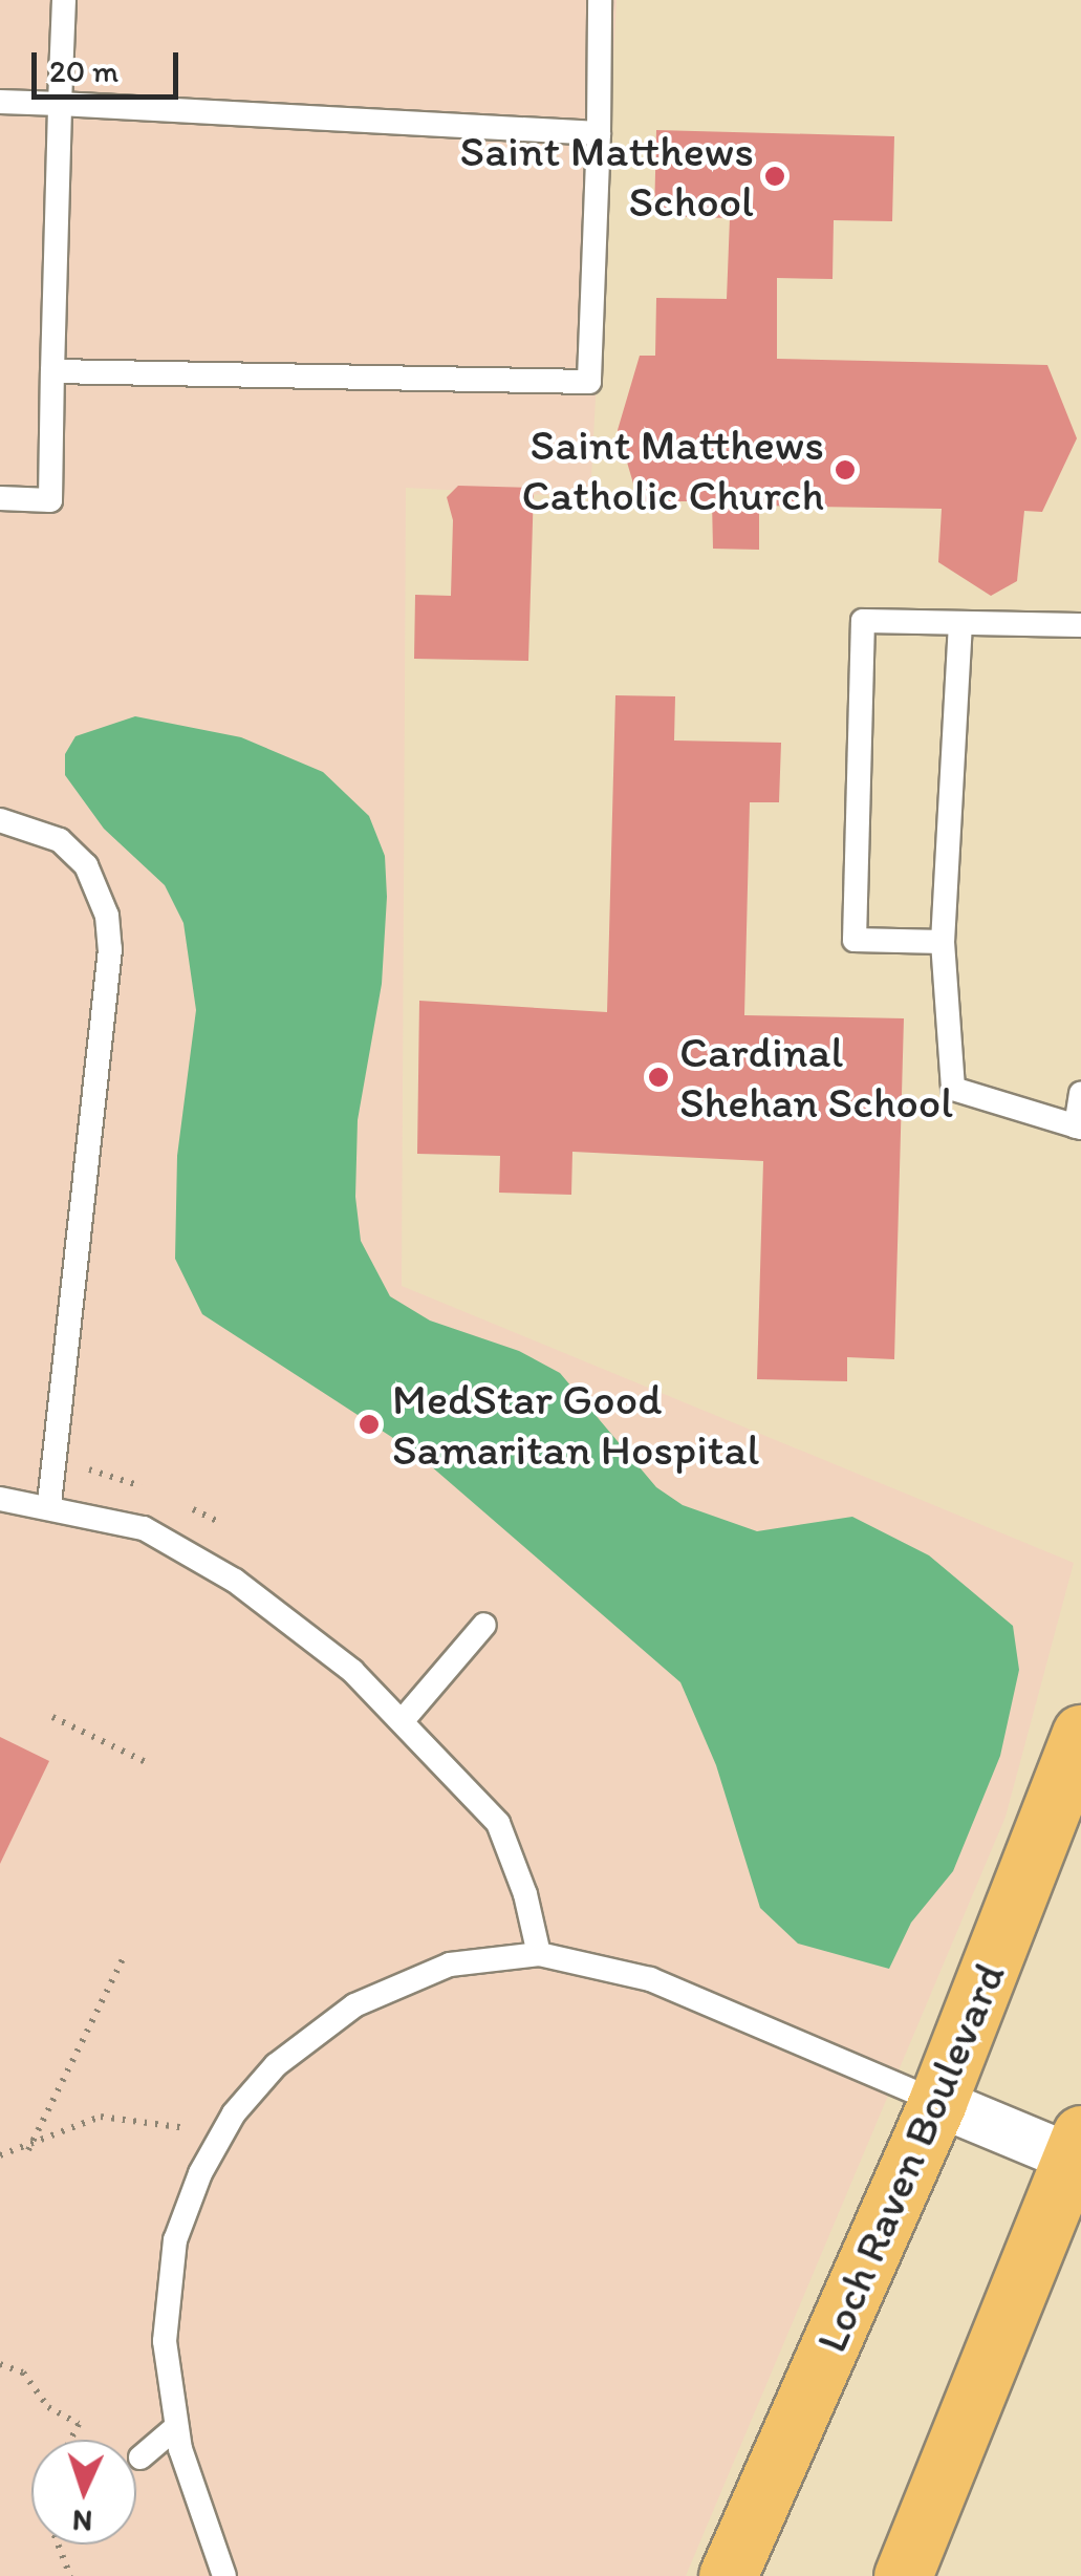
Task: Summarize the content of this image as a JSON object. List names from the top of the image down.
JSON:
{
  "streets": {
    "main road": ["Loch Raven Boulevard"]
  },
  "places": [
    "Saint Matthews School",
    "Saint Matthews Catholic Church",
    "Cardinal Shehan School",
    "MedStar Good Samaritan Hospital"
  ],
  "scale_bar": "20 m",
  "north": "bottom"
}
